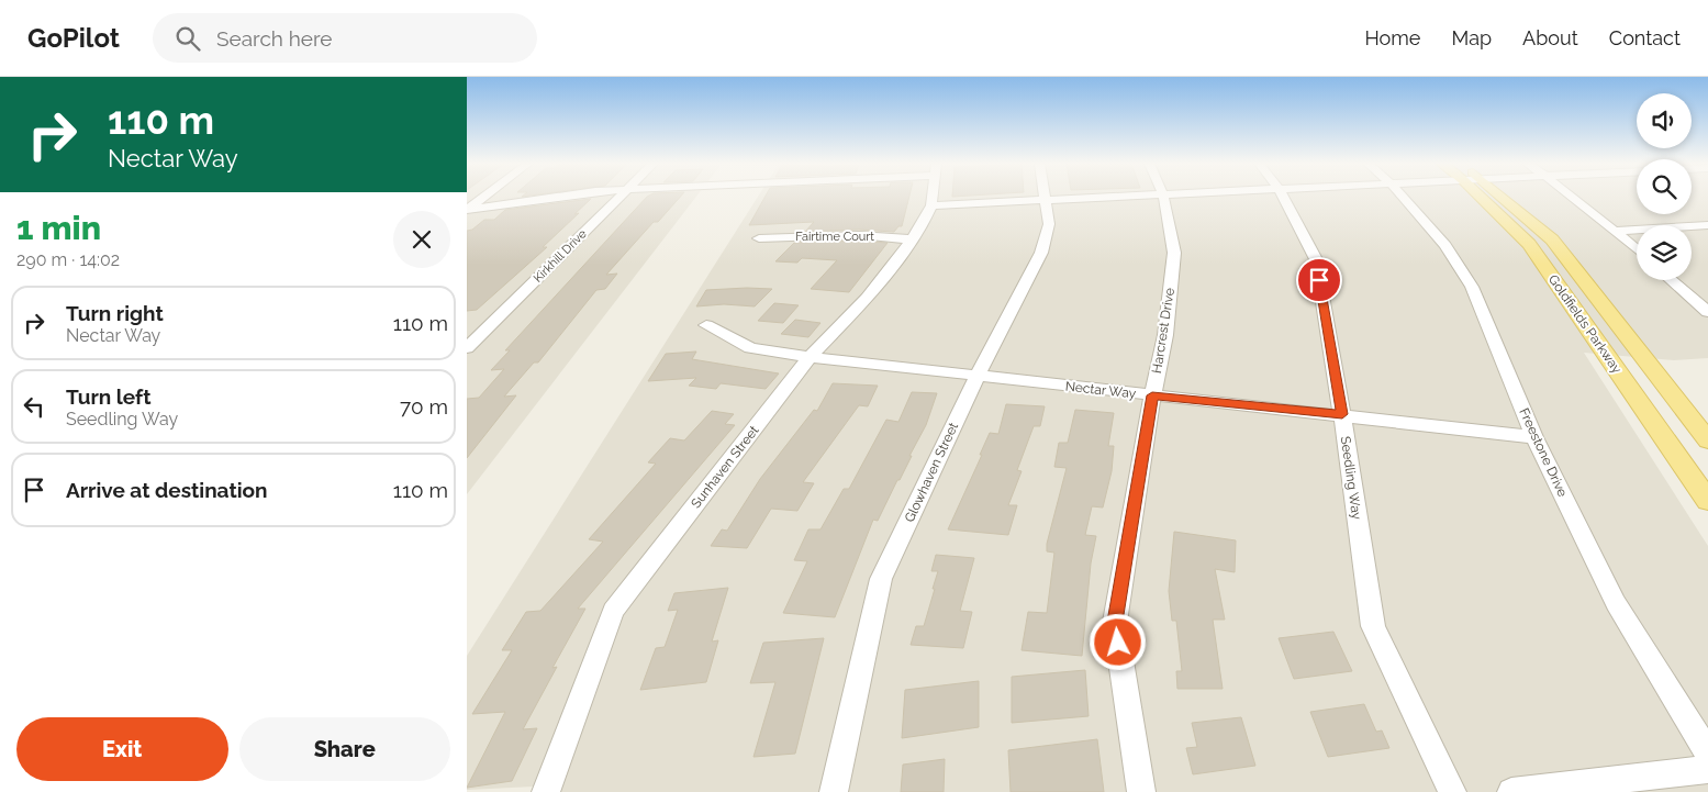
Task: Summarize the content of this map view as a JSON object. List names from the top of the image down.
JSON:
{
  "streets": {
    "main road": ["Goldfields Parkway"],
    "street": [
      "Fairtime Court",
      "Kirkhill Drive",
      "Harcrest Drive",
      "Nectar Way",
      "Freestone Drive",
      "Sunhaven Street",
      "Glowhaven Street",
      "Seedling Way"
    ]
  },
  "crossings": [
    ["Fairtime Court", "Sunhaven Street"],
    ["Harcrest Drive", "Nectar Way"],
    ["Nectar Way", "Freestone Drive"],
    ["Nectar Way", "Sunhaven Street"],
    ["Nectar Way", "Glowhaven Street"],
    ["Nectar Way", "Seedling Way"]
  ],
  "page": {
    "header": "GoPilot",
    "search": "Search here",
    "nav": [
      "Home",
      "Map",
      "About",
      "Contact"
    ],
    "turn": ["110 m", "Nectar Way"],
    "heading": ["1 min", "290 m · 14:02"],
    "list": [
      {
        "name": "Turn right",
        "note": "Nectar Way",
        "value": "110 m"
      },
      {
        "name": "Turn left",
        "note": "Seedling Way",
        "value": "70 m"
      },
      {
        "name": "Arrive at destination",
        "value": "110 m"
      }
    ],
    "buttons": ["Exit", "Share"]
  }
}
